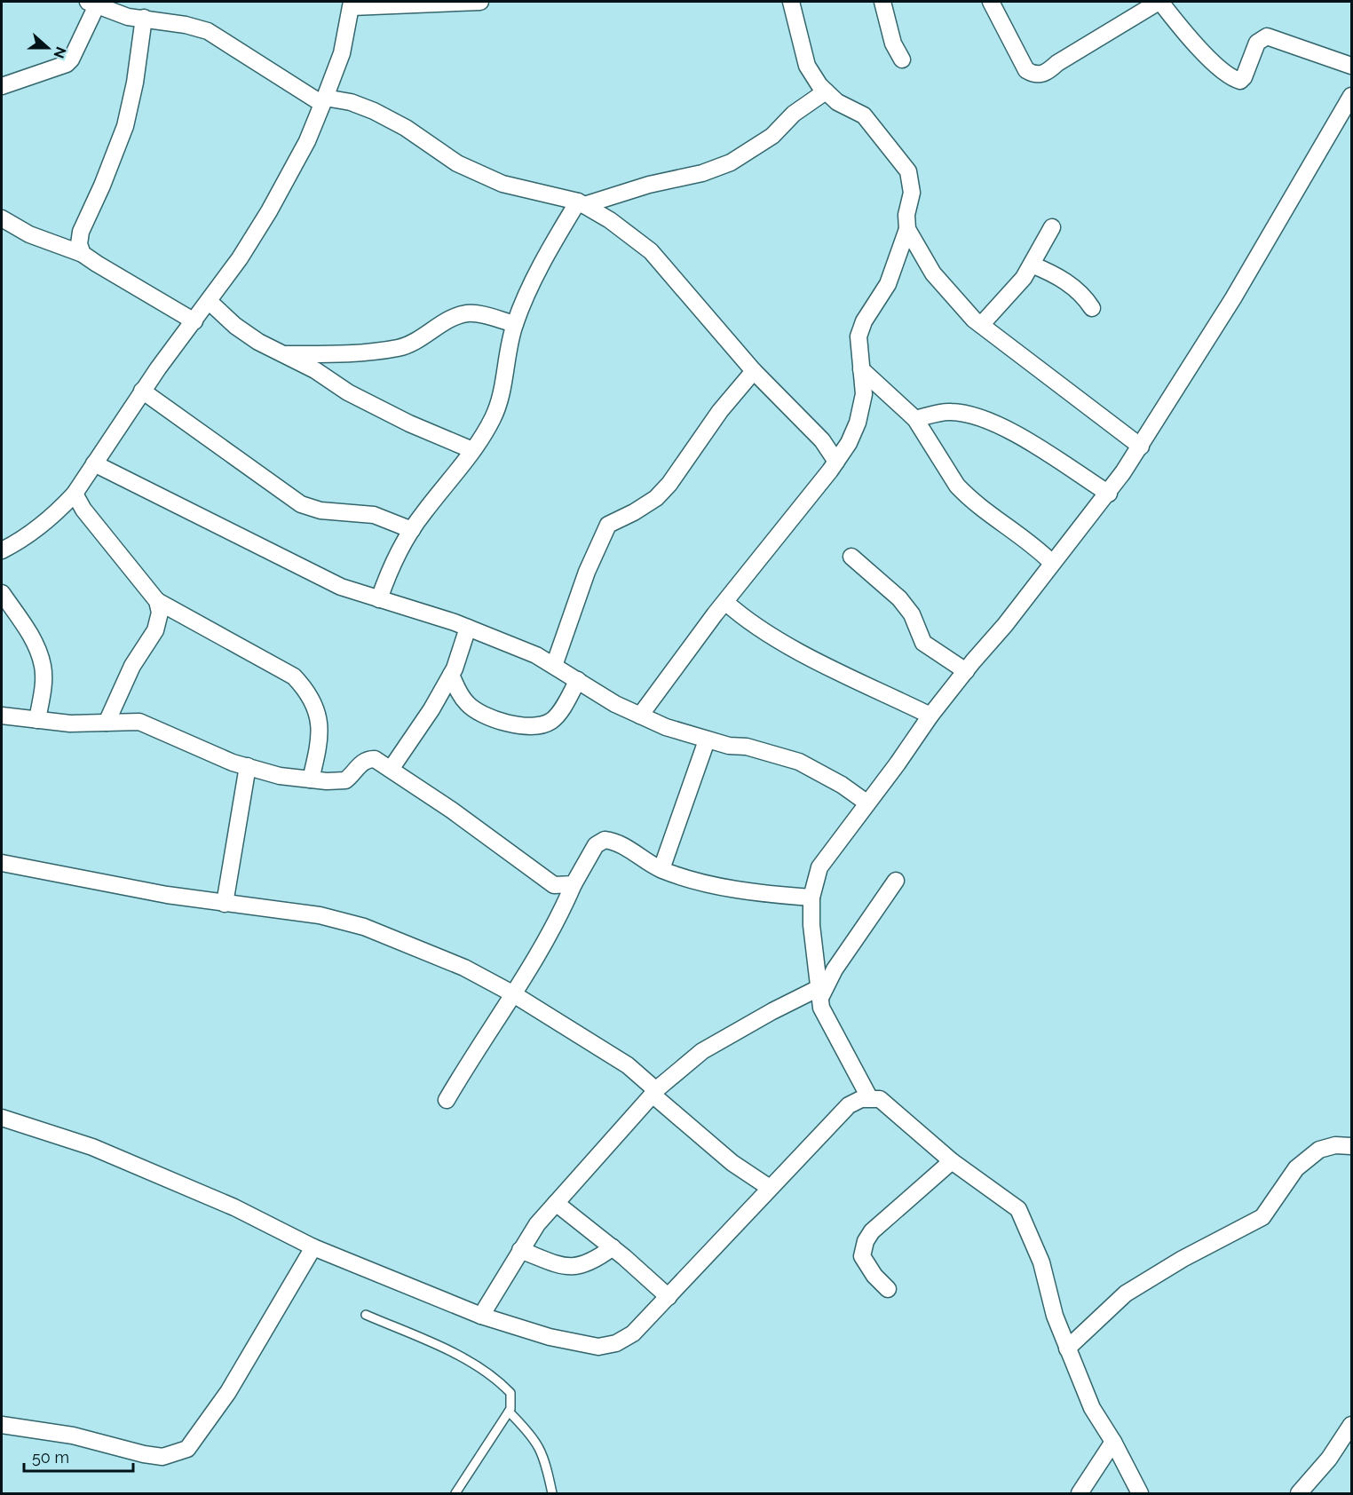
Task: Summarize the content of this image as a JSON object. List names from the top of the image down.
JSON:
{
  "scale_bar": "50 m",
  "north": "right"
}
